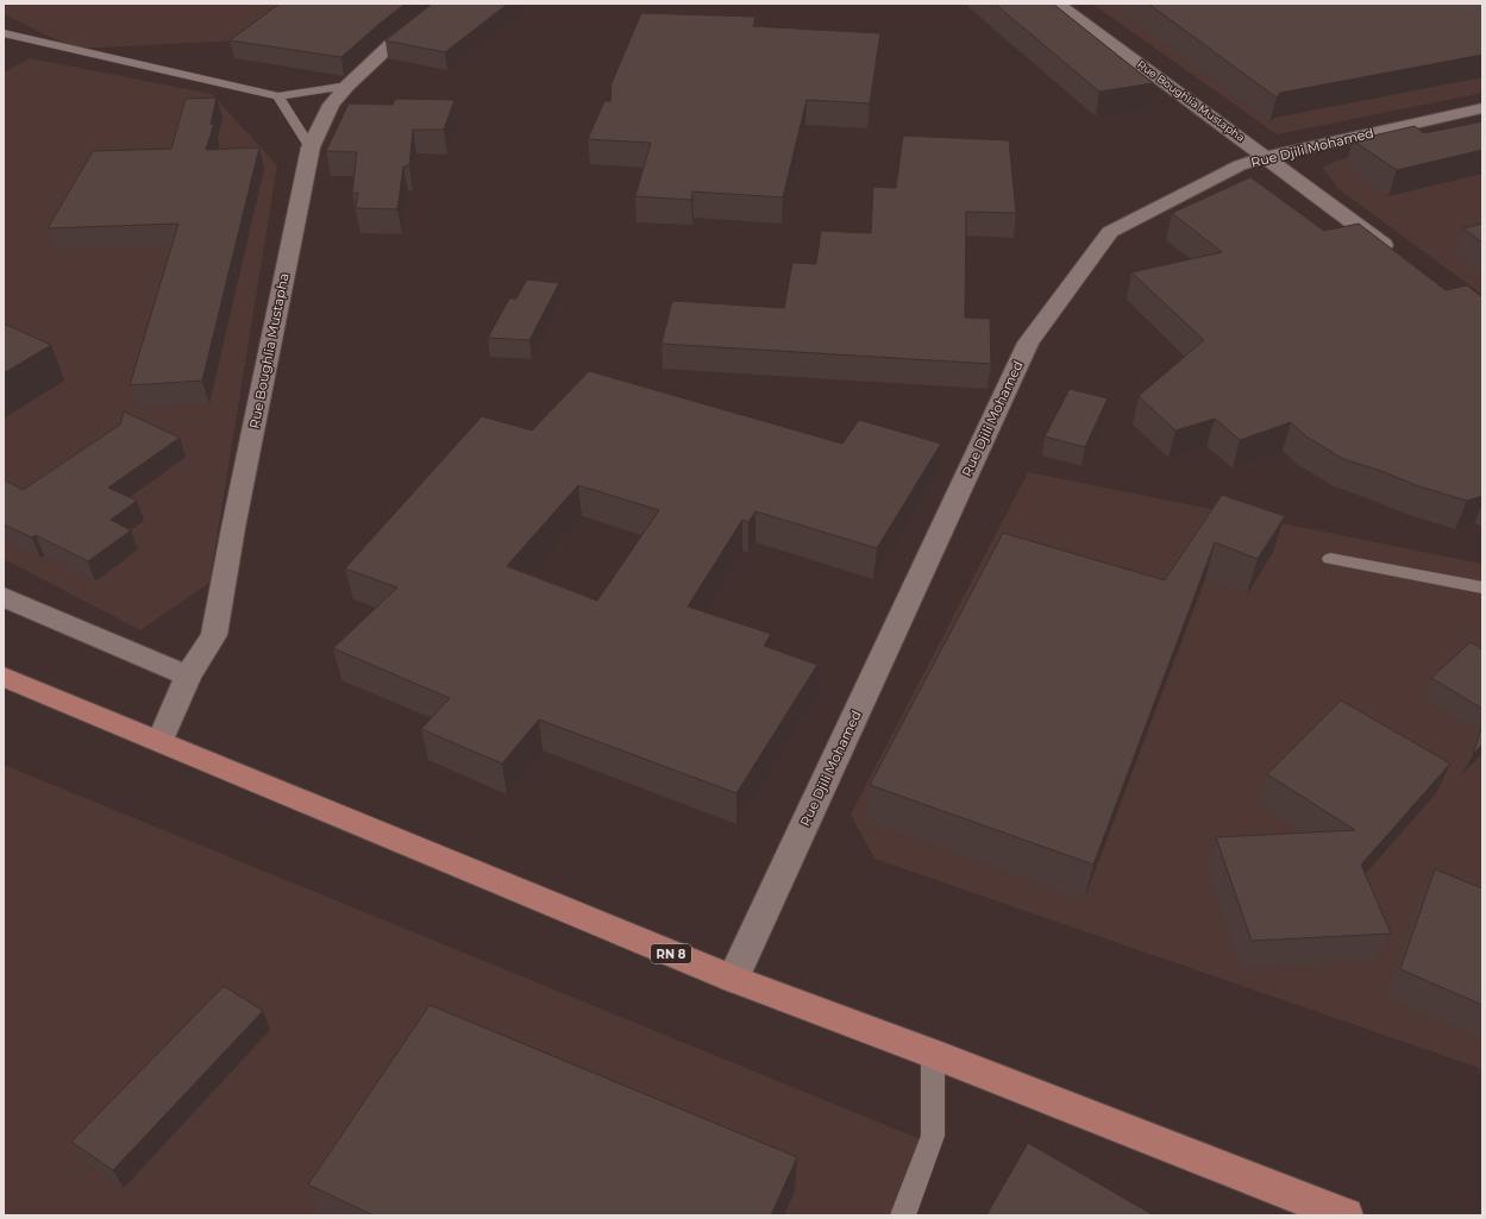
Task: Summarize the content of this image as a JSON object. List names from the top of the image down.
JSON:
{
  "streets": {
    "main road": ["RN 8"],
    "street": ["Rue Boughlia Mustapha", "Rue Djili Mohamed"]
  },
  "crossings": [
    ["Rue Boughlia Mustapha", "Rue Djili Mohamed"],
    ["Rue Boughlia Mustapha", "RN 8"],
    ["Rue Djili Mohamed", "RN 8"]
  ]
}
